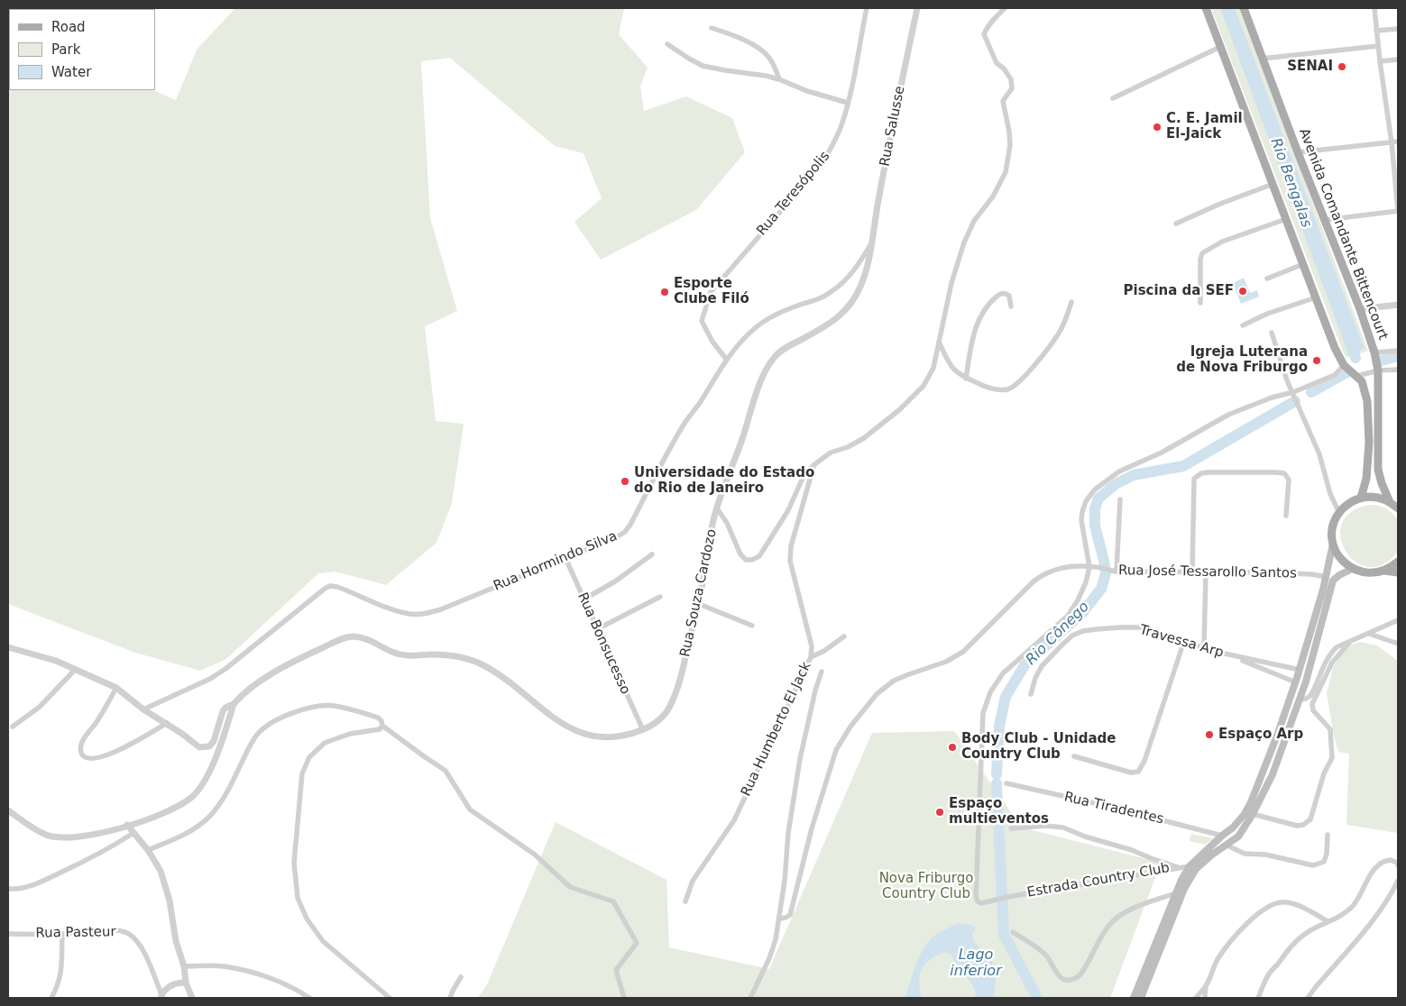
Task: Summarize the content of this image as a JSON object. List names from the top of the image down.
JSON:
{
  "streets": {
    "main road": ["Avenida Comandante Bittencourt"],
    "street": [
      "Rua Salusse",
      "Rua Teresópolis",
      "Rua Hormindo Silva",
      "Rua José Tessarollo Santos",
      "Rua Souza Cardozo",
      "Travessa Arp",
      "Rua Bonsucesso",
      "Rua Humberto El Jack",
      "Rua Tiradentes",
      "Estrada Country Club",
      "Rua Pasteur"
    ]
  },
  "crossings": [
    ["Rua Salusse", "Rua Hormindo Silva"],
    ["Rua Salusse", "Rua Souza Cardozo"],
    ["Rua Teresópolis", "Rua Hormindo Silva"],
    ["Rua Hormindo Silva", "Rua Souza Cardozo"],
    ["Rua Hormindo Silva", "Rua Bonsucesso"],
    ["Rua José Tessarollo Santos", "Estrada Country Club"],
    ["Rua Souza Cardozo", "Rua Bonsucesso"]
  ],
  "water": ["Rio Bengalas", "Rio Cônego", "Lago inferior"],
  "parks": ["Nova Friburgo Country Club"],
  "places": [
    "SENAI",
    "C. E. Jamil El-Jaick",
    "Piscina da SEF",
    "Esporte Clube Filó",
    "Igreja Luterana de Nova Friburgo",
    "Universidade do Estado do Rio de Janeiro",
    "Espaço Arp",
    "Body Club - Unidade Country Club",
    "Espaço multieventos"
  ],
  "legend": ["Road", "Park", "Water"]
}
